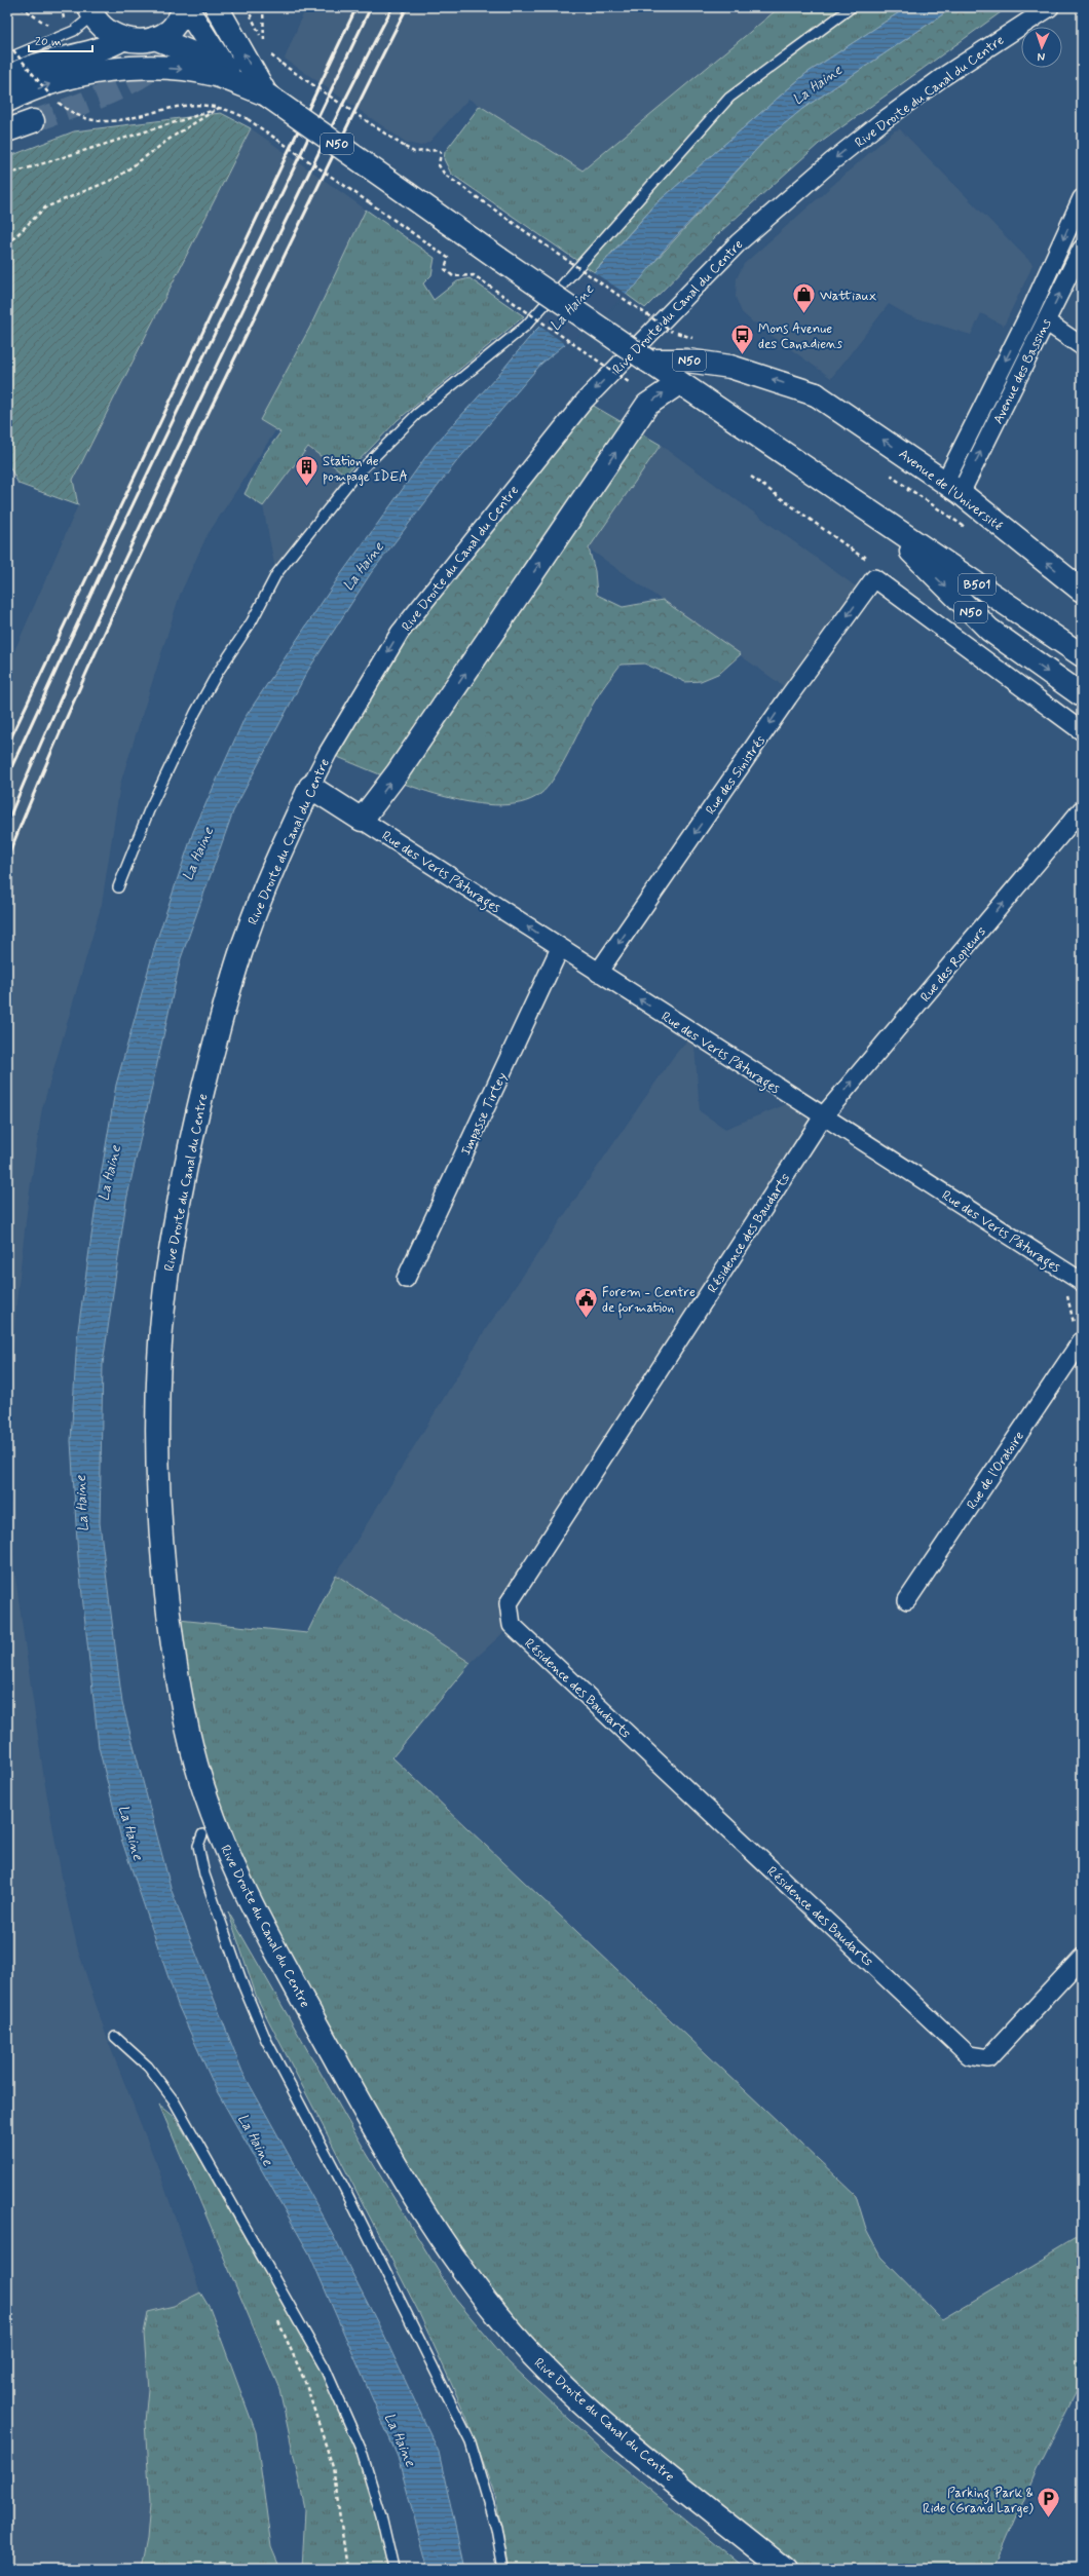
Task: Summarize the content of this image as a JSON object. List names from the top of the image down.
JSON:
{
  "streets": {
    "main road": [
      "Rive Droite du Canal du Centre",
      "N50",
      "Avenue de l'Université",
      "B501"
    ],
    "street": [
      "Avenue des Bassins",
      "Rue des Sinistrés",
      "Rue des Verts Pâturages",
      "Rue des Ropieurs",
      "Impasse Tirtey",
      "Résidence des Baudarts",
      "Rue de l'Oratoire"
    ]
  },
  "crossings": [
    ["N50", "Avenue de l'Université"],
    ["N50", "B501"],
    ["Avenue des Bassins", "Avenue de l'Université"],
    ["Rue des Sinistrés", "Rue des Verts Pâturages"],
    ["Rue des Verts Pâturages", "Rue des Ropieurs"],
    ["Rue des Verts Pâturages", "Impasse Tirtey"],
    ["Rue des Verts Pâturages", "Résidence des Baudarts"],
    ["Rue des Ropieurs", "Résidence des Baudarts"]
  ],
  "one_way": ["Rue des Verts Pâturages", "Rue des Ropieurs"],
  "water": ["La Haine"],
  "places": {
    "shop": ["Wattiaux"],
    "bus stop": ["Mons Avenue des Canadiens"],
    "building": ["Station de pompage IDEA"],
    "public building": ["Forem - Centre de formation"],
    "parking": ["Parking Park & Ride (Grand Large)"]
  },
  "scale_bar": "20 m",
  "north": "bottom"
}
